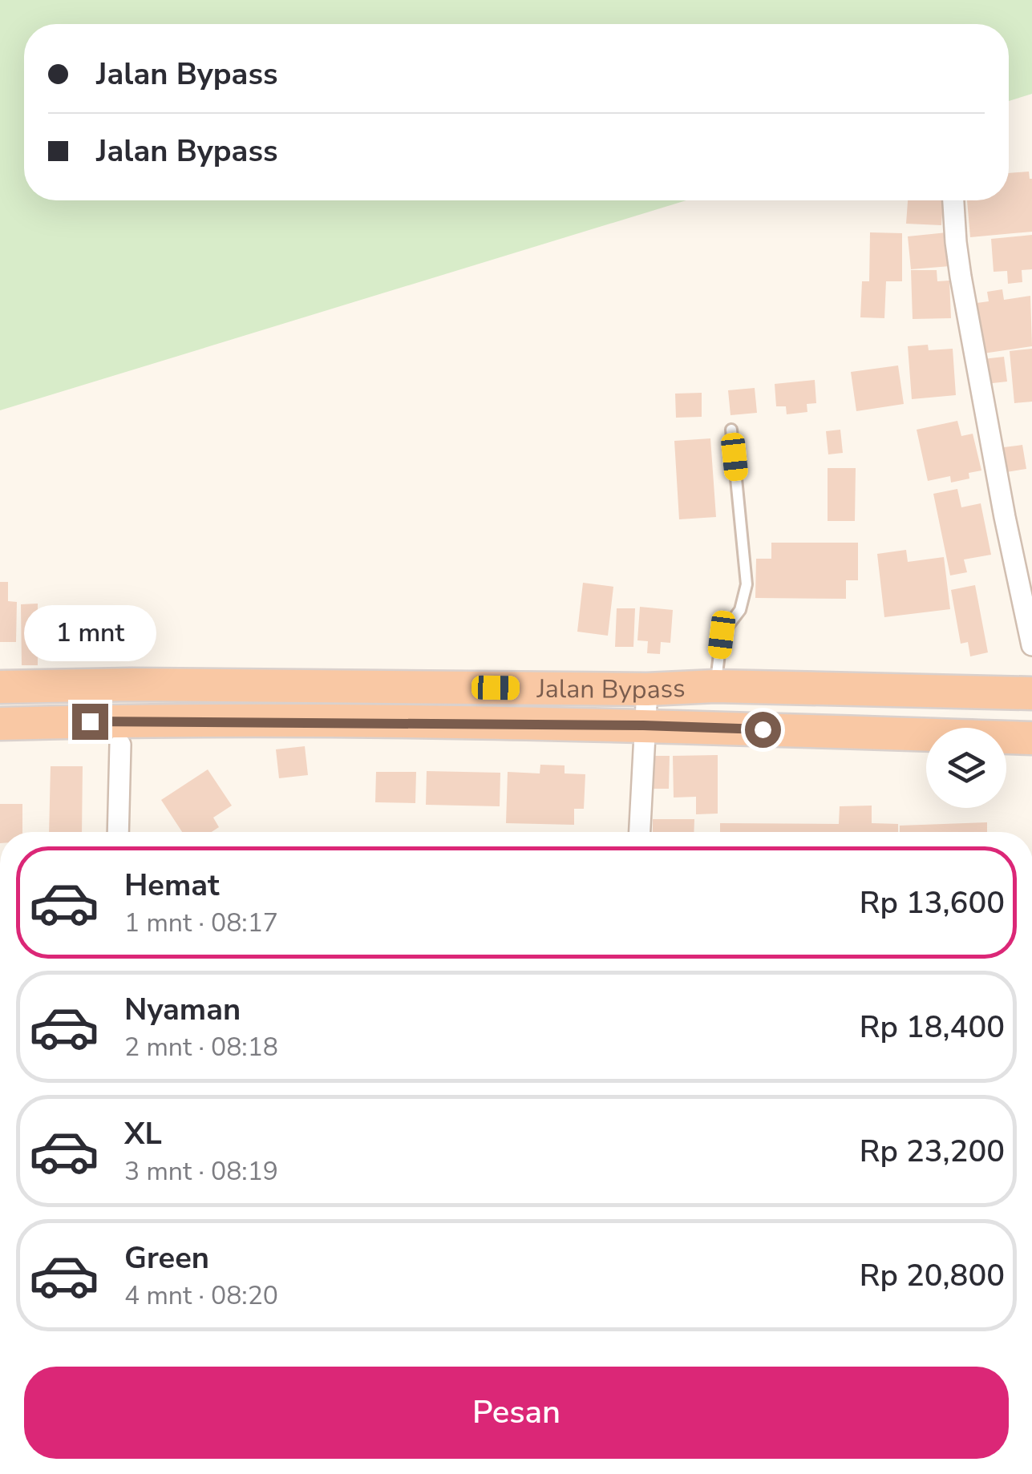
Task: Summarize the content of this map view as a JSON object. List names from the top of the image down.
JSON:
{
  "streets": {
    "highway": ["Jalan Bypass"]
  },
  "page": {
    "banner": ["Jalan Bypass", "Jalan Bypass"],
    "bubble": "1 mnt",
    "list": [
      {
        "name": "Hemat",
        "note": "1 mnt · 08:17",
        "value": "Rp 13,600"
      },
      {
        "name": "Nyaman",
        "note": "2 mnt · 08:18",
        "value": "Rp 18,400"
      },
      {
        "name": "XL",
        "note": "3 mnt · 08:19",
        "value": "Rp 23,200"
      },
      {
        "name": "Green",
        "note": "4 mnt · 08:20",
        "value": "Rp 20,800"
      }
    ],
    "buttons": "Pesan"
  }
}
